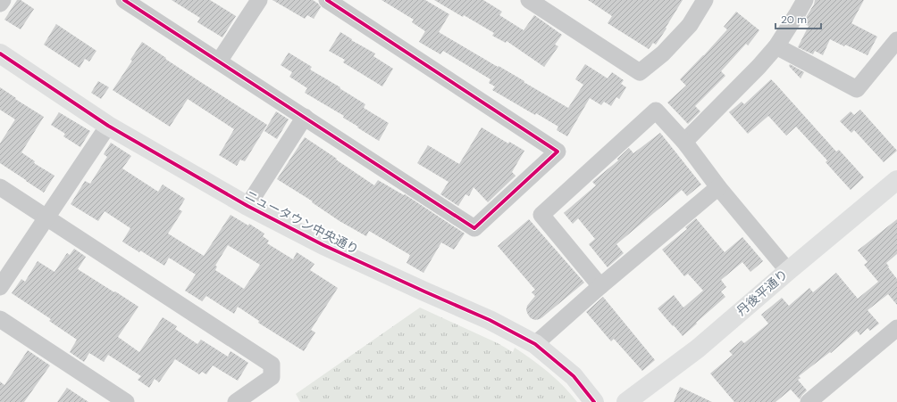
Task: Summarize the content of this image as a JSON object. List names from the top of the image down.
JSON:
{
  "streets": {
    "street": ["ニュータウン中央通り", "丹後平通り"]
  },
  "scale_bar": "20 m"
}
